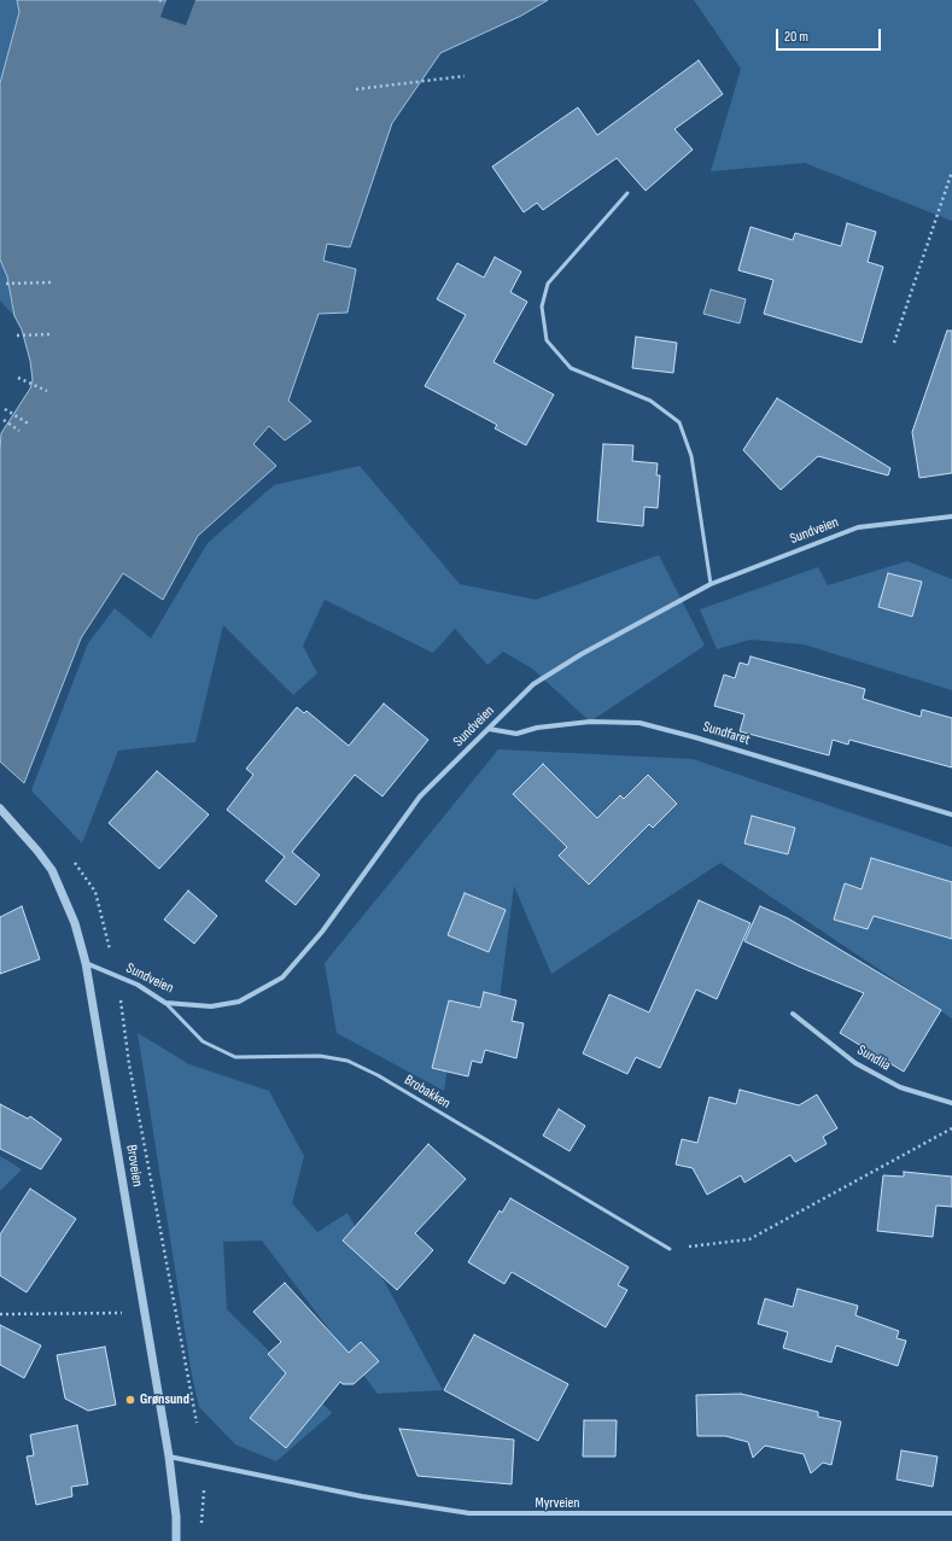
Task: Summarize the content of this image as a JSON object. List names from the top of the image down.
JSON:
{
  "streets": {
    "street": [
      "Sundveien",
      "Sundfaret",
      "Sundlia",
      "Broveien",
      "Myrveien"
    ],
    "lane": ["Brobakken"]
  },
  "crossings": [
    ["Sundveien", "Sundfaret"],
    ["Sundveien", "Brobakken"],
    ["Sundveien", "Broveien"],
    ["Broveien", "Myrveien"]
  ],
  "places": ["Grønsund"],
  "scale_bar": "20 m"
}
